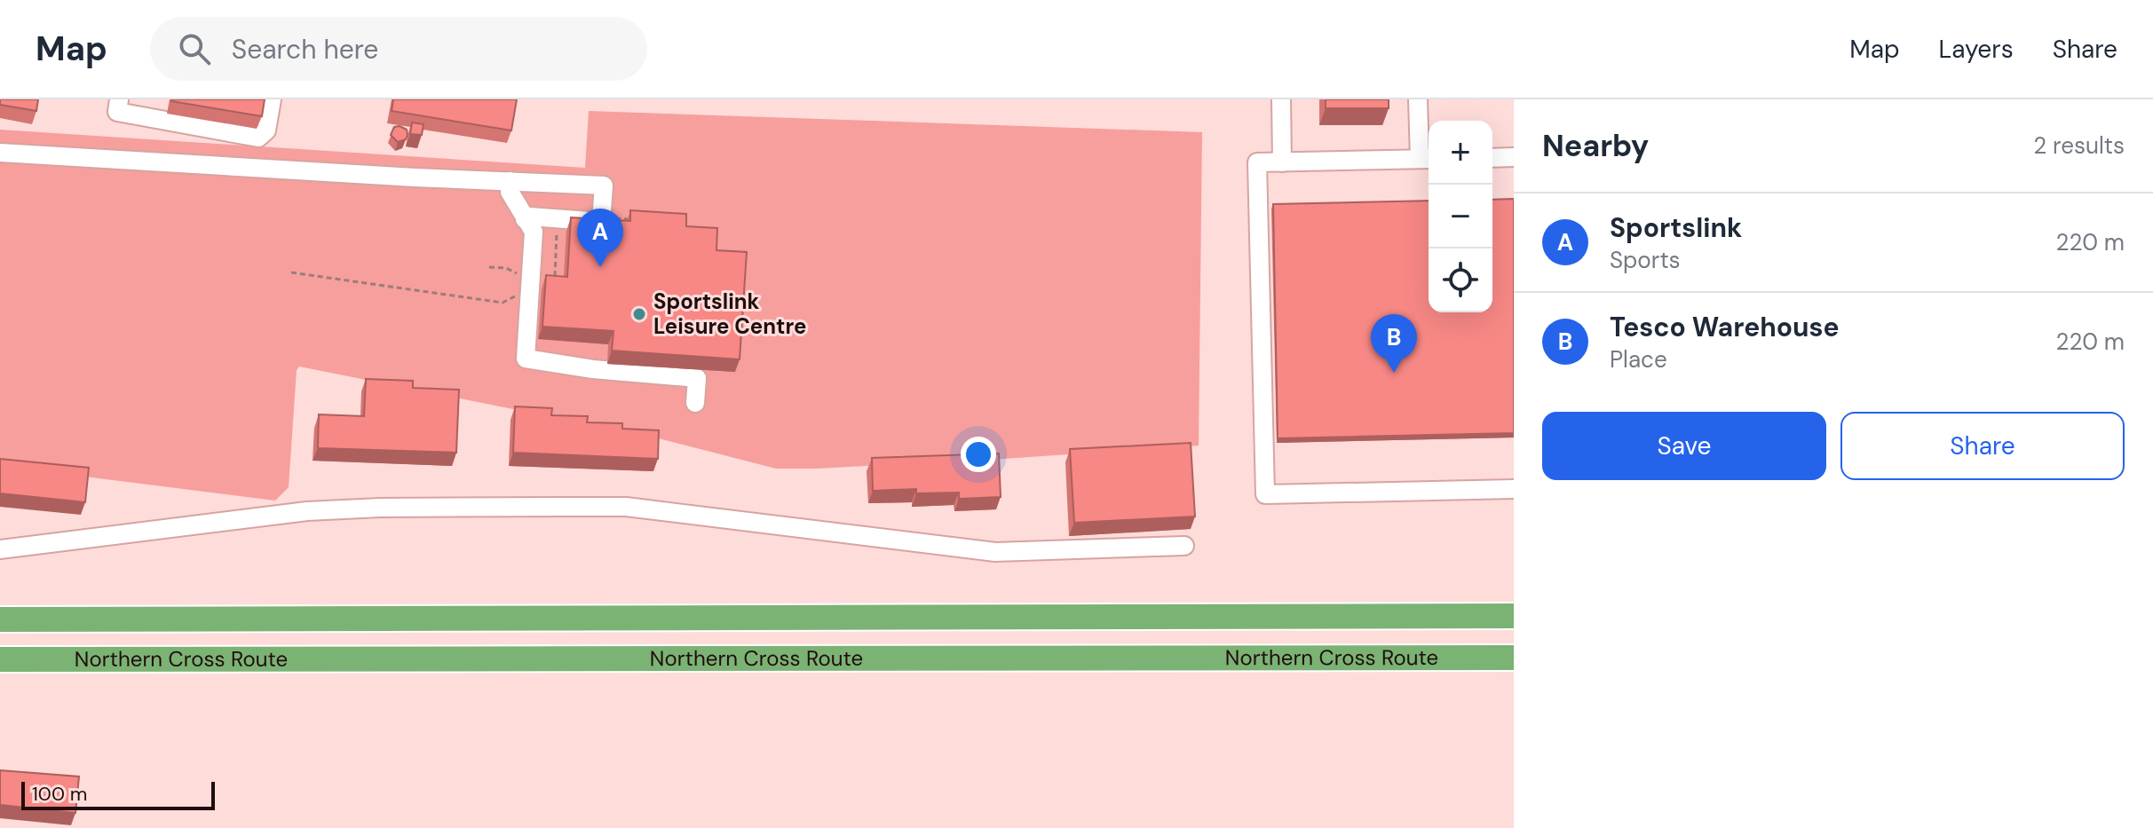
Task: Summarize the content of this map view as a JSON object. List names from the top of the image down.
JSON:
{
  "streets": {
    "highway": ["Northern Cross Route"]
  },
  "places": ["Sportslink Leisure Centre"],
  "scale_bar": "100 m",
  "page": {
    "header": "Map",
    "search": "Search here",
    "nav": ["Map", "Layers", "Share"],
    "heading": ["Nearby", "2 results"],
    "map_buttons": ["+", "−"],
    "list": [
      {
        "mark": "A",
        "name": "Sportslink",
        "note": "Sports",
        "value": "220 m"
      },
      {
        "mark": "B",
        "name": "Tesco Warehouse",
        "note": "Place",
        "value": "220 m"
      }
    ],
    "pins": ["A", "B"],
    "buttons": ["Save", "Share"],
    "scale": "100 m"
  }
}
